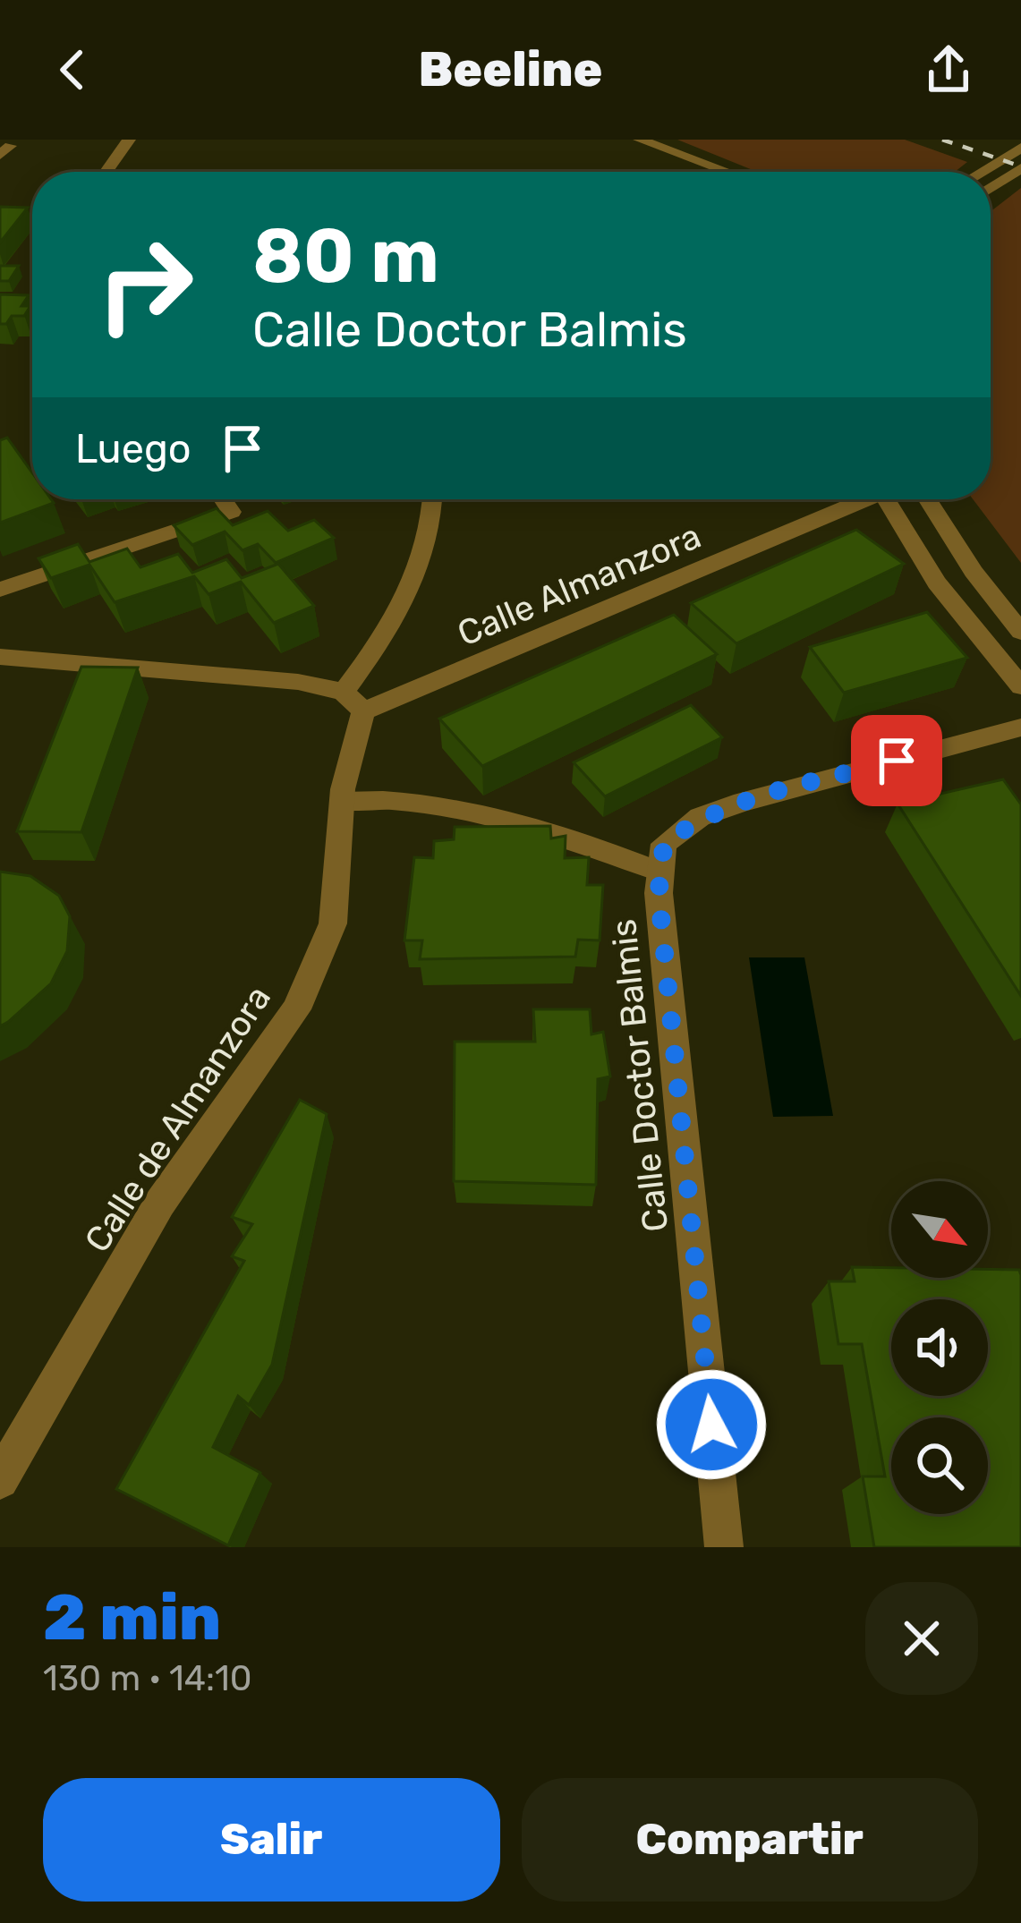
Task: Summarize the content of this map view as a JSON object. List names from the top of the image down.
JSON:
{
  "streets": {
    "street": ["Calle Almanzora", "Calle Doctor Balmis", "Calle de Almanzora"]
  },
  "crossings": [
    ["Calle Almanzora", "Calle de Almanzora"]
  ],
  "north": "bottom right",
  "page": {
    "header": "Beeline",
    "turn": ["80 m", "Calle Doctor Balmis"],
    "then": "Luego",
    "heading": ["2 min", "130 m · 14:10"],
    "buttons": ["Salir", "Compartir"]
  }
}
